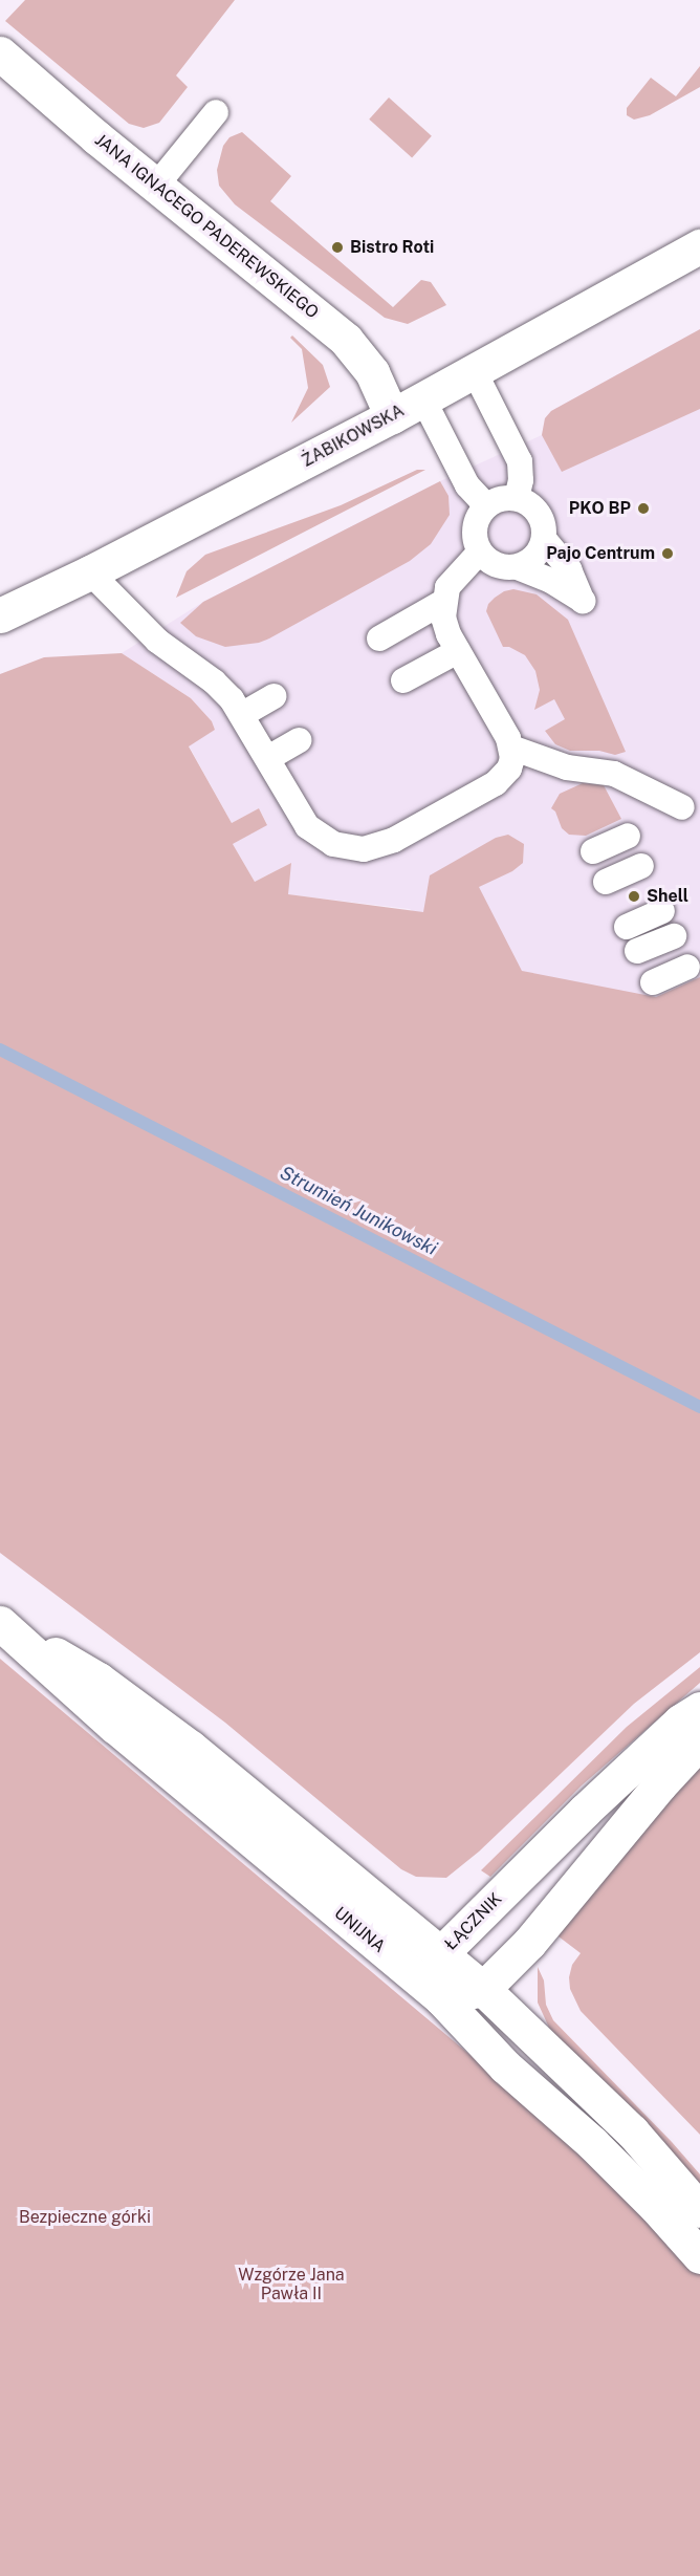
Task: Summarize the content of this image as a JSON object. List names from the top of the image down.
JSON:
{
  "streets": {
    "street": [
      "JANA IGNACEGO PADEREWSKIEGO",
      "ŻABIKOWSKA",
      "ŁĄCZNIK",
      "UNIJNA"
    ]
  },
  "crossings": [
    ["JANA IGNACEGO PADEREWSKIEGO", "ŻABIKOWSKA"],
    ["ŁĄCZNIK", "UNIJNA"]
  ],
  "water": ["Strumień Junikowski"],
  "parks": ["Bezpieczne górki", "Wzgórze Jana Pawła II"],
  "places": [
    "Bistro Roti",
    "PKO BP",
    "Pajo Centrum",
    "Shell"
  ]
}
